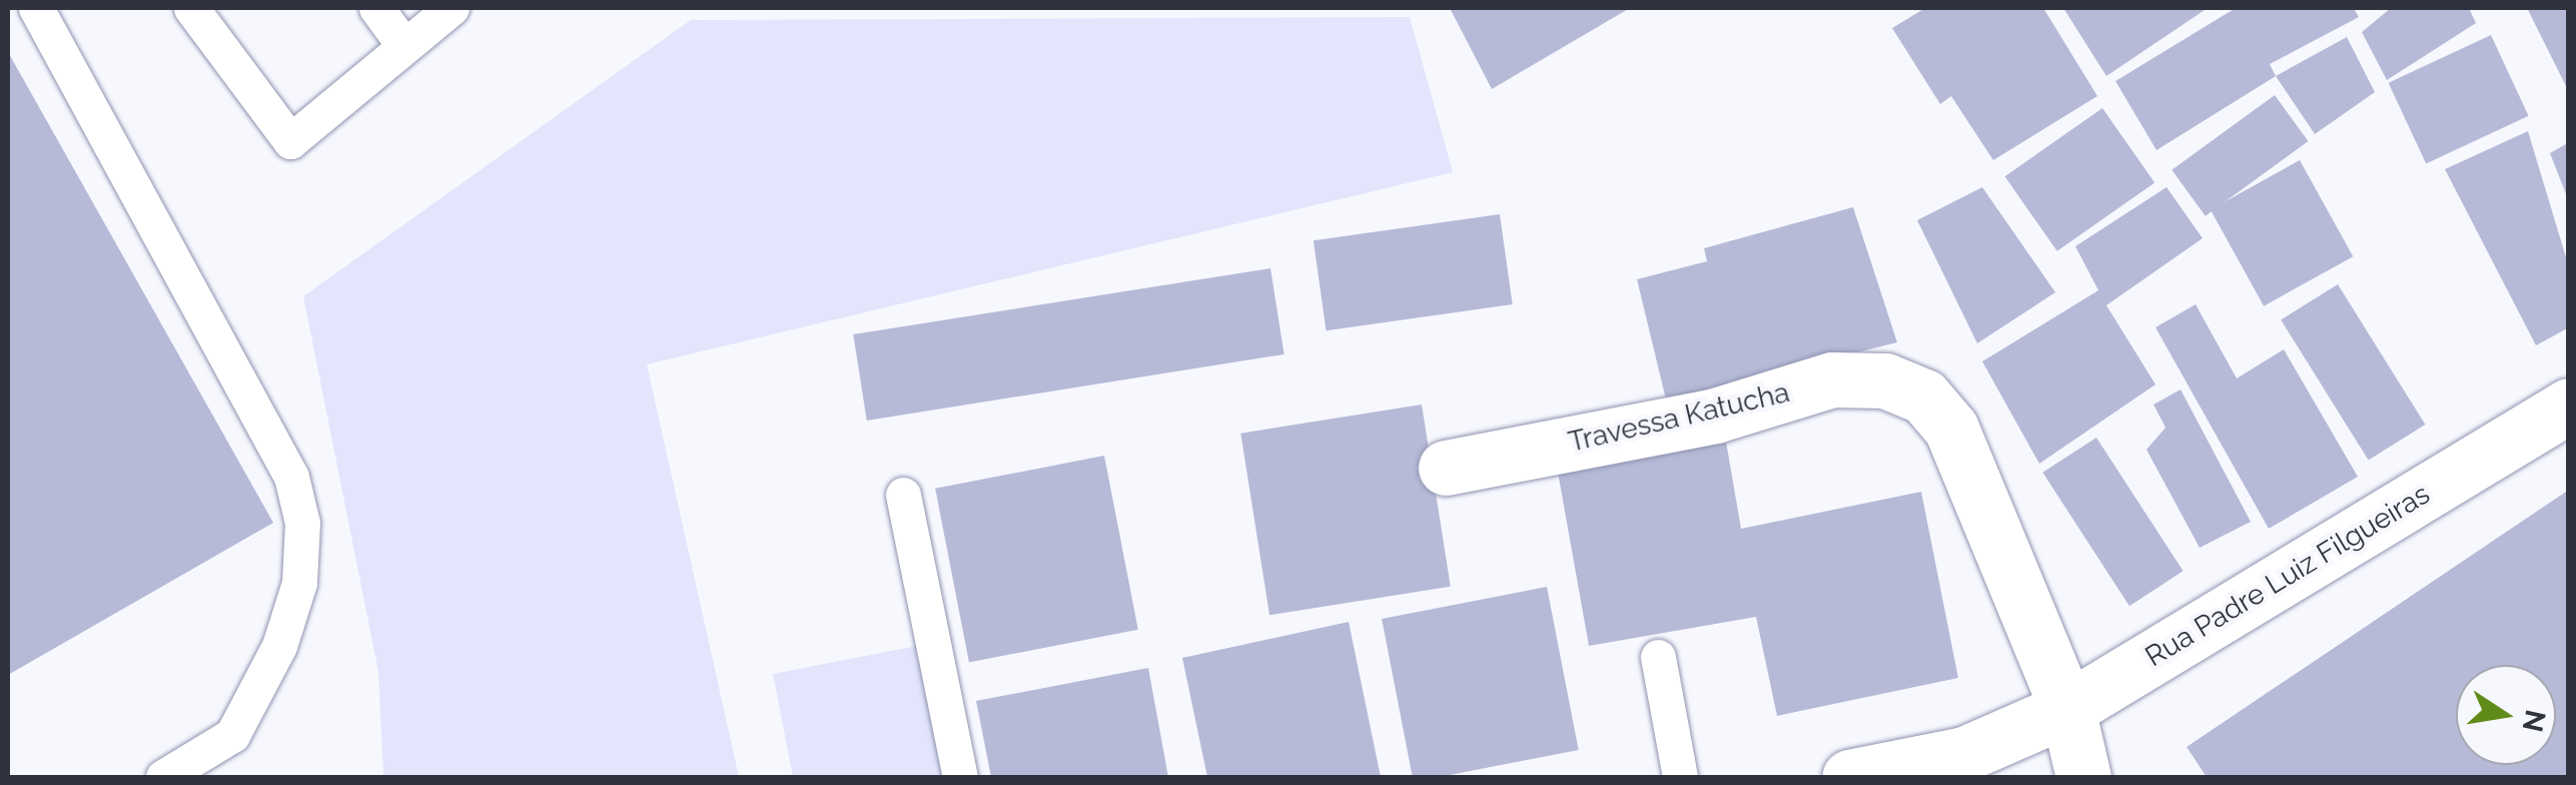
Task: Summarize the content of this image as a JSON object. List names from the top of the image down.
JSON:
{
  "streets": {
    "street": ["Travessa Katucha", "Rua Padre Luiz Filgueiras"]
  },
  "crossings": [
    ["Travessa Katucha", "Rua Padre Luiz Filgueiras"]
  ],
  "north": "right"
}
